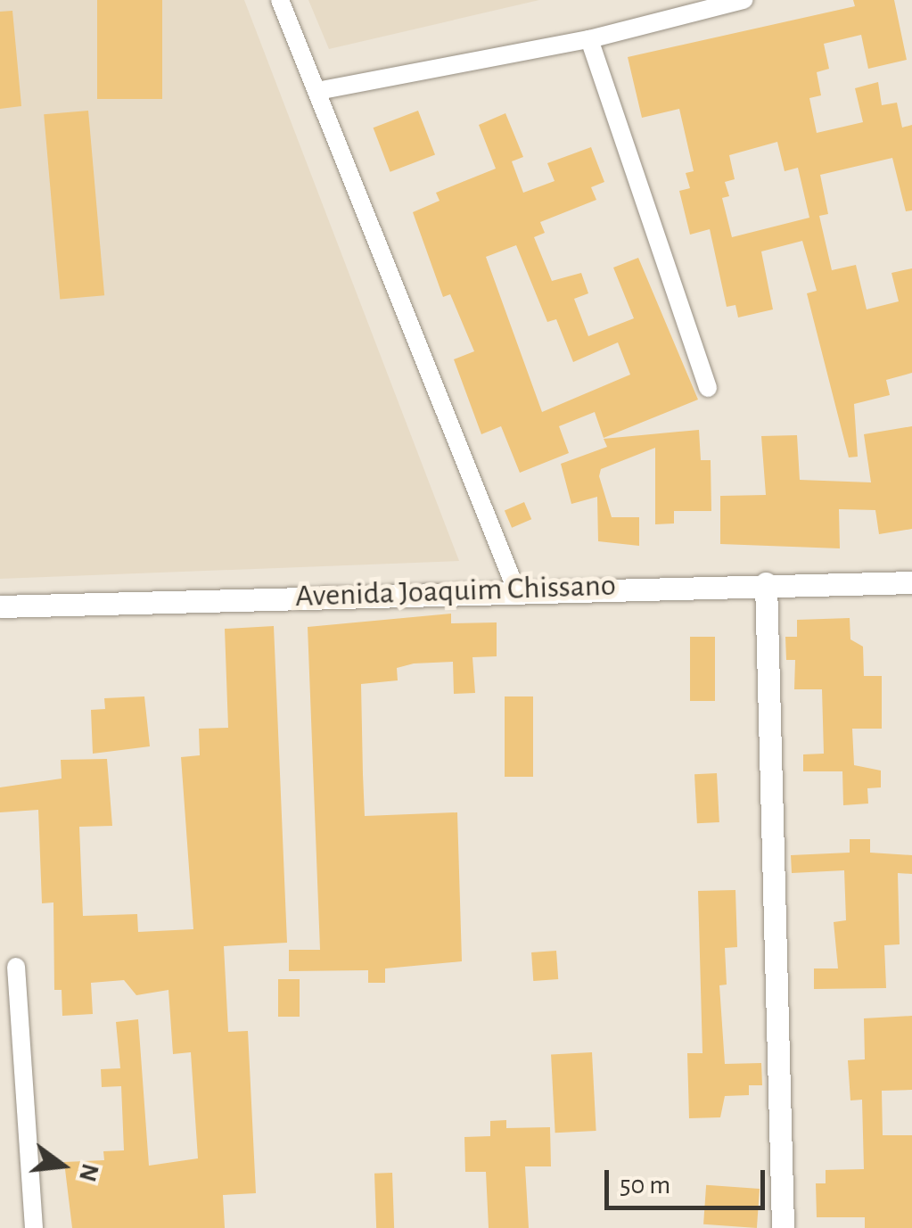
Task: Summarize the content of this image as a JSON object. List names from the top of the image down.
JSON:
{
  "streets": {
    "street": ["Avenida Joaquim Chissano"]
  },
  "scale_bar": "50 m",
  "north": "right"
}
